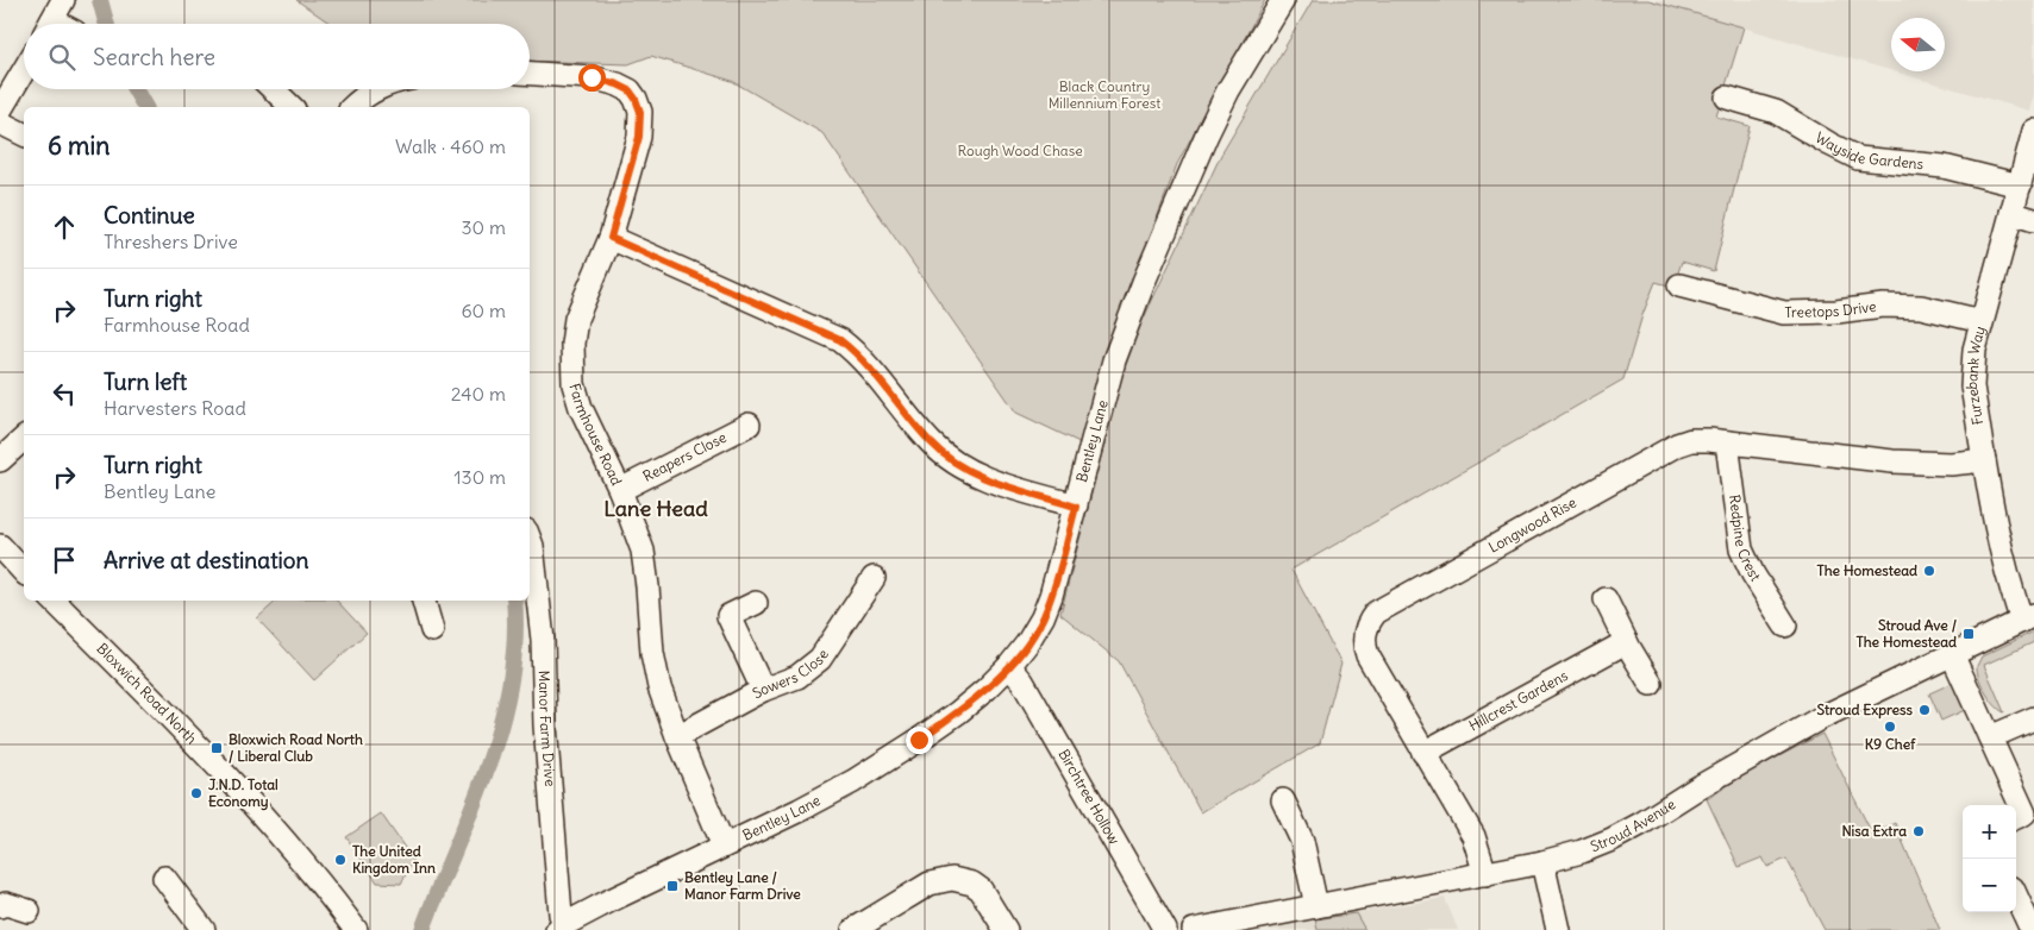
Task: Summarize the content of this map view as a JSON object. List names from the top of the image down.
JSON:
{
  "streets": {
    "street": [
      "Wayside Gardens",
      "Treetops Drive",
      "Furzebank Way",
      "Farmhouse Road",
      "Bentley Lane",
      "Reapers Close",
      "Longwood Rise",
      "Redpine Crest",
      "Sowers Close",
      "Bloxwich Road North",
      "Hillcrest Gardens",
      "Manor Farm Drive",
      "Birchtree Hollow",
      "Stroud Avenue"
    ]
  },
  "crossings": [
    ["Wayside Gardens", "Furzebank Way"],
    ["Treetops Drive", "Furzebank Way"],
    ["Furzebank Way", "Longwood Rise"],
    ["Furzebank Way", "Stroud Avenue"],
    ["Farmhouse Road", "Bentley Lane"],
    ["Farmhouse Road", "Reapers Close"],
    ["Farmhouse Road", "Sowers Close"],
    ["Bentley Lane", "Manor Farm Drive"],
    ["Bentley Lane", "Birchtree Hollow"],
    ["Longwood Rise", "Redpine Crest"],
    ["Longwood Rise", "Hillcrest Gardens"],
    ["Longwood Rise", "Stroud Avenue"]
  ],
  "districts": ["Lane Head"],
  "parks": ["Black Country Millennium Forest", "Rough Wood Chase"],
  "places": {
    "other": [
      "The Homestead",
      "Stroud Express",
      "K9 Chef",
      "J.N.D. Total Economy",
      "Nisa Extra",
      "The United Kingdom Inn"
    ],
    "transit": ["Stroud Ave / The Homestead", "Bloxwich Road North / Liberal Club", "Bentley Lane / Manor Farm Drive"]
  },
  "north": "left",
  "page": {
    "search": "Search here",
    "heading": ["6 min", "Walk · 460 m"],
    "list": [
      ["Continue", "Threshers Drive", "30 m"],
      ["Turn right", "Farmhouse Road", "60 m"],
      ["Turn left", "Harvesters Road", "240 m"],
      ["Turn right", "Bentley Lane", "130 m"],
      "Arrive at destination"
    ],
    "map_buttons": ["+", "−"]
  }
}
